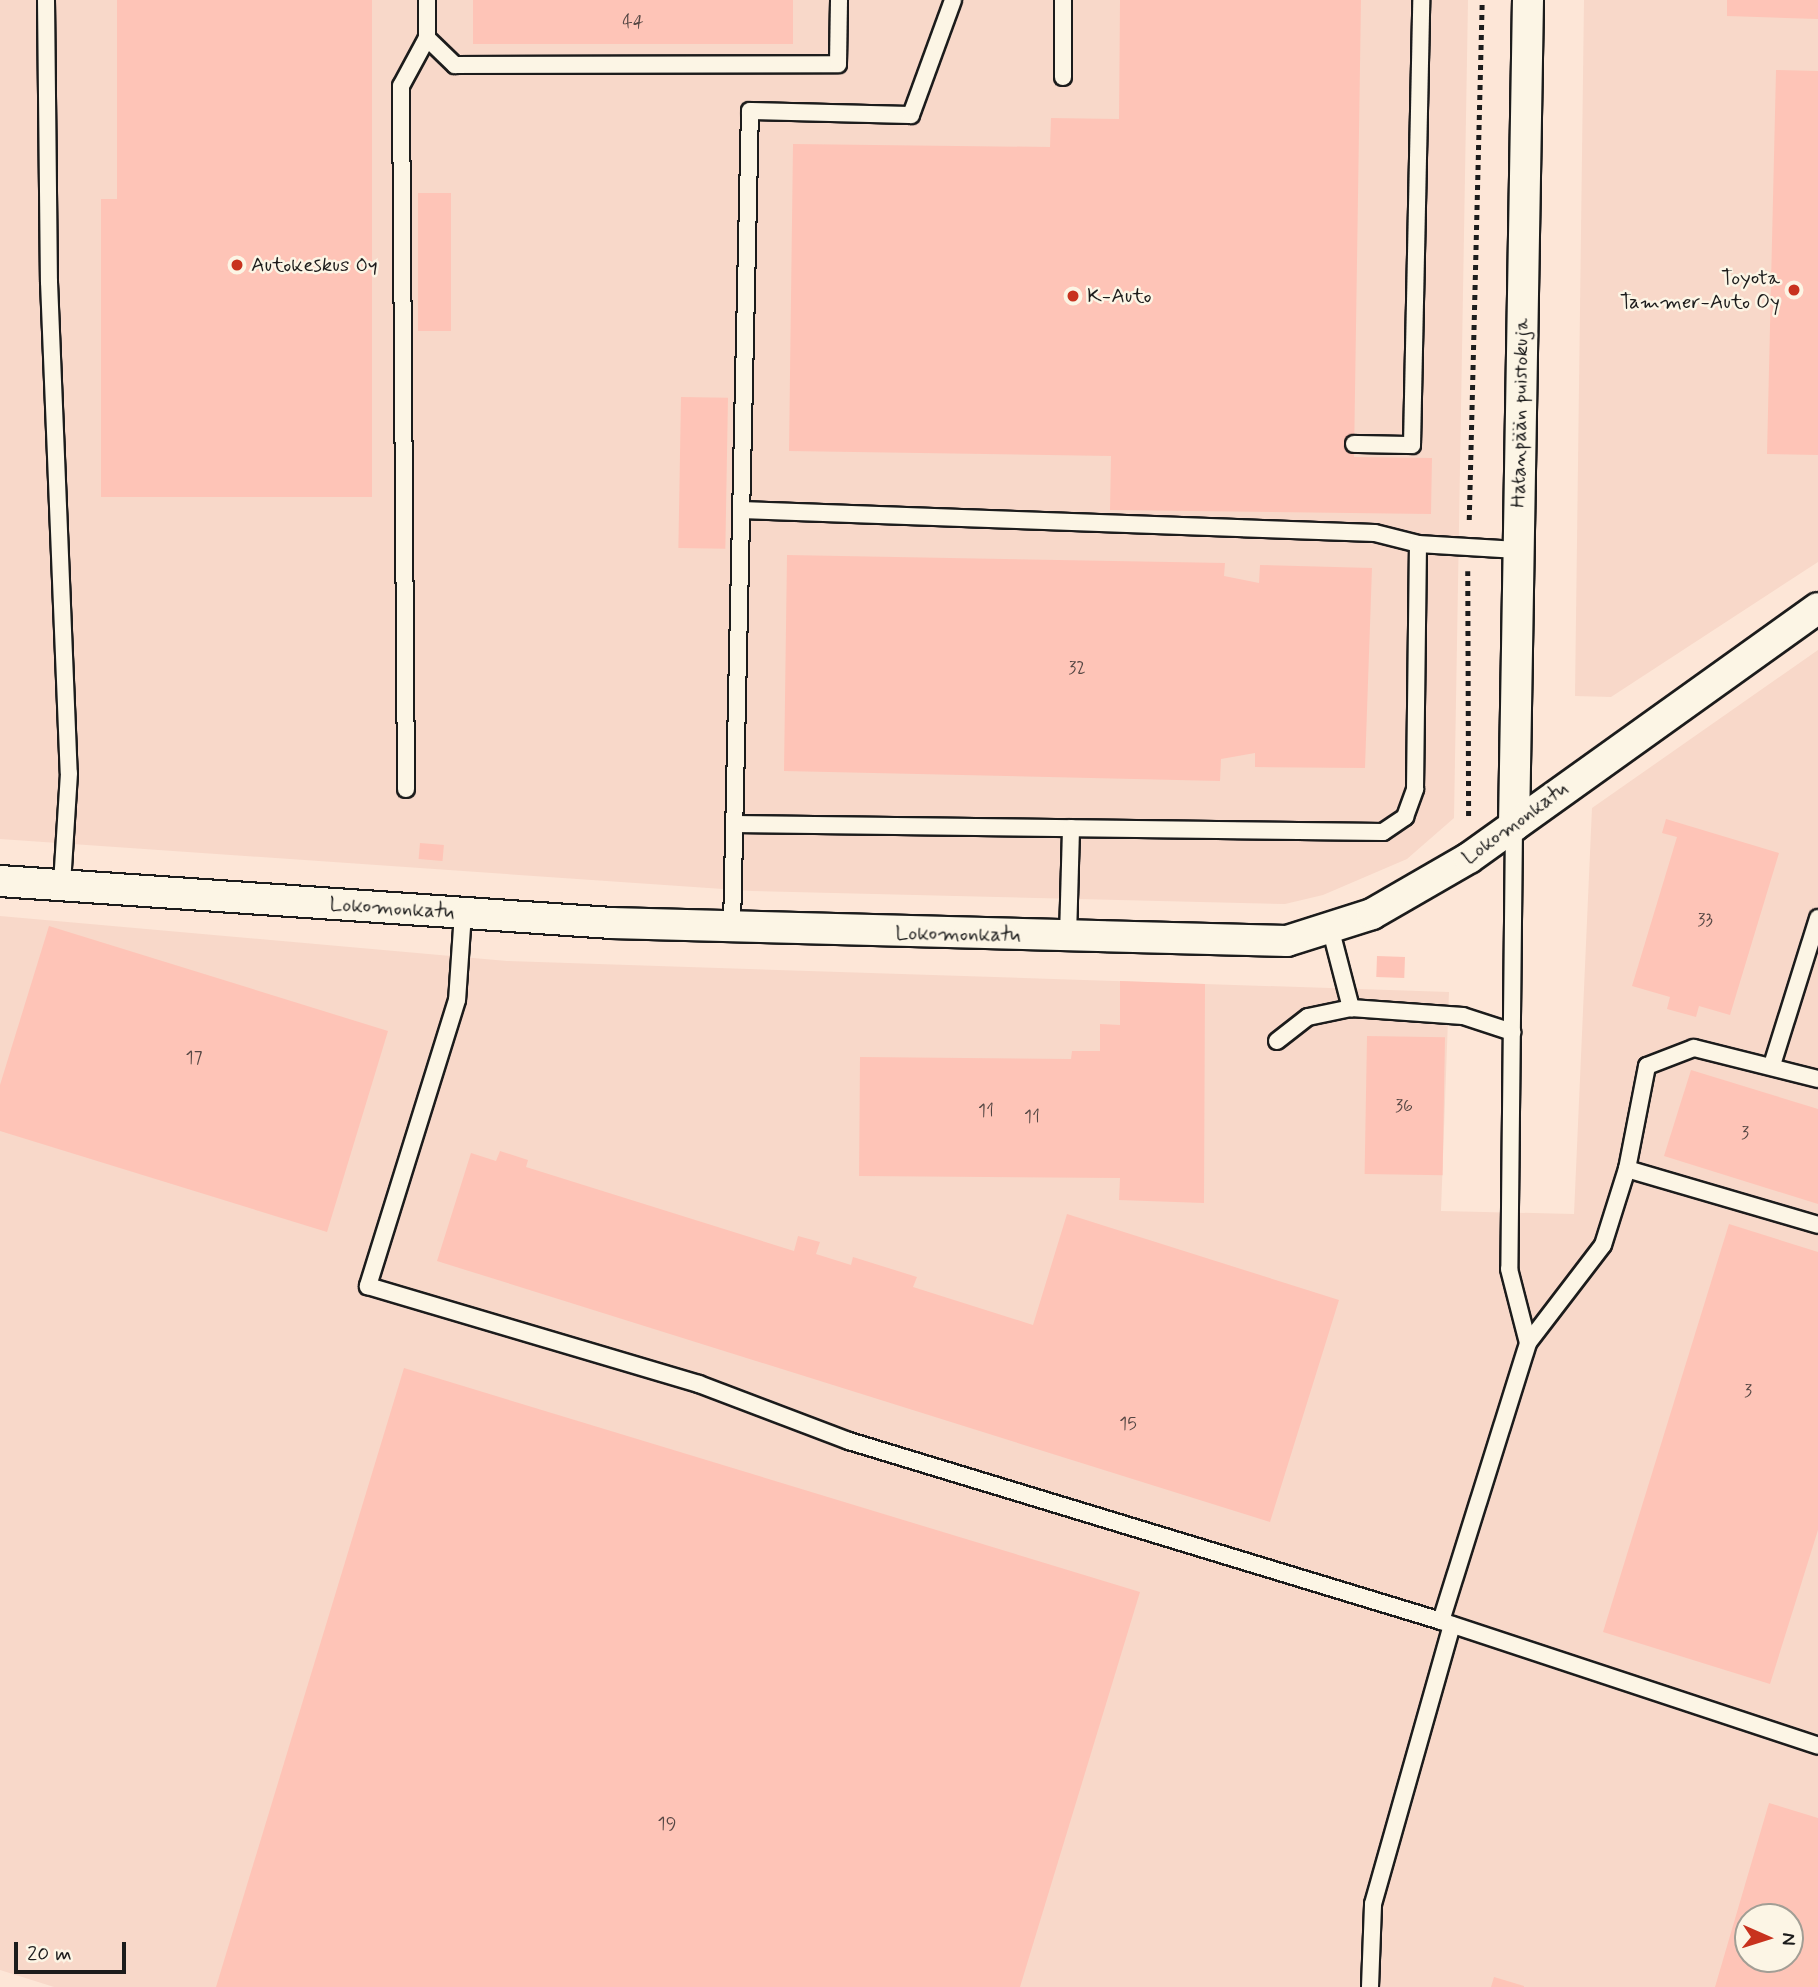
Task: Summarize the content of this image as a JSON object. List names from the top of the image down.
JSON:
{
  "streets": {
    "street": ["Hatanpään puistokuja", "Lokomonkatu"]
  },
  "crossings": [
    ["Hatanpään puistokuja", "Lokomonkatu"]
  ],
  "places": ["Autokeskus Oy", "Toyota Tammer-Auto Oy", "K-Auto"],
  "house_numbers": [
    "44",
    "32",
    "33",
    "17",
    "36",
    "11",
    "11",
    "3",
    "3",
    "15",
    "19"
  ],
  "scale_bar": "20 m",
  "north": "right"
}
